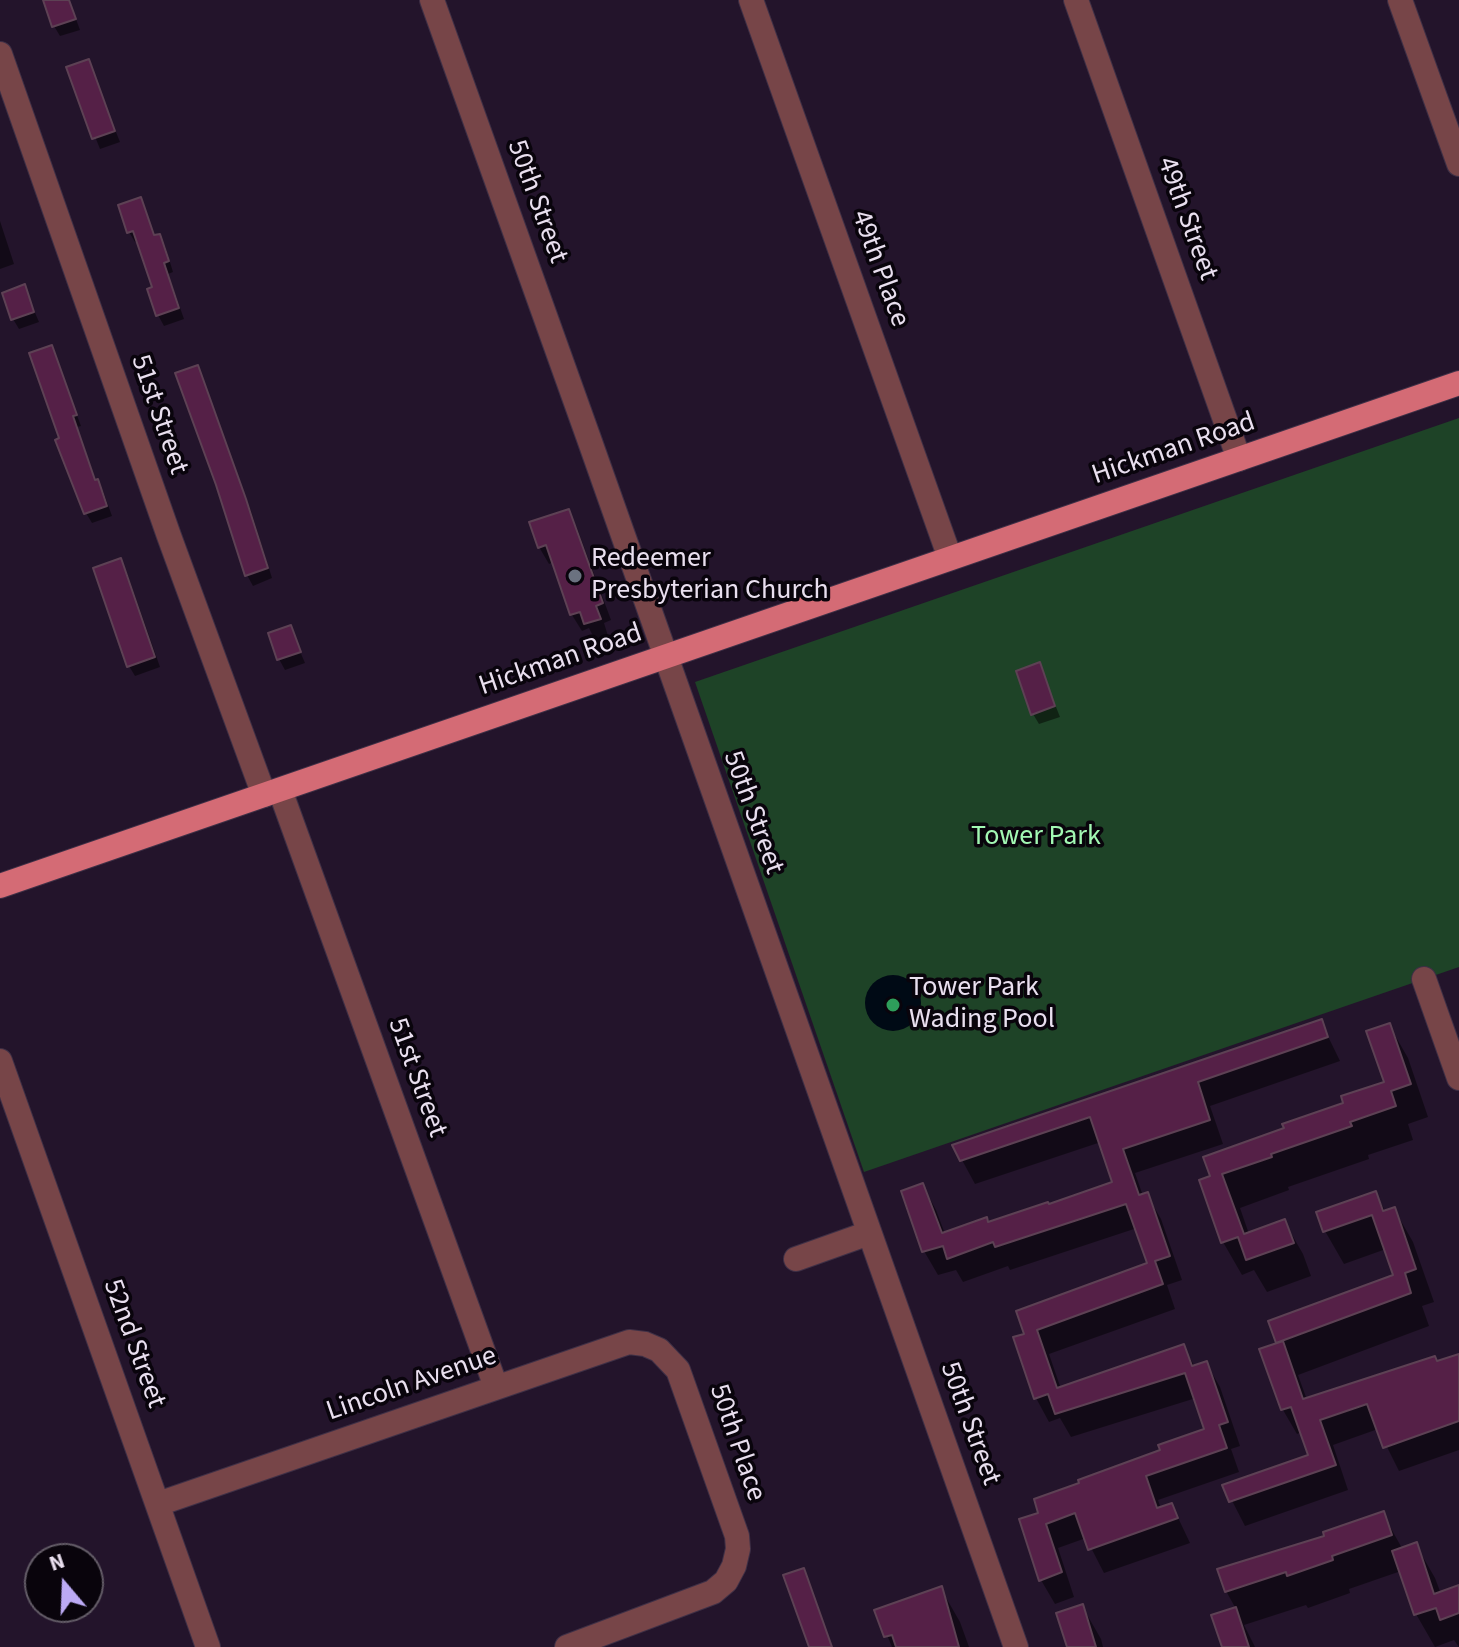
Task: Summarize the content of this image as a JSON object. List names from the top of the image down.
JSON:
{
  "streets": {
    "main road": ["Hickman Road"],
    "street": [
      "50th Street",
      "49th Street",
      "49th Place",
      "51st Street",
      "52nd Street",
      "Lincoln Avenue",
      "50th Place"
    ]
  },
  "crossings": [
    ["50th Street", "Hickman Road"],
    ["49th Street", "Hickman Road"],
    ["49th Place", "Hickman Road"],
    ["51st Street", "Hickman Road"],
    ["51st Street", "Lincoln Avenue"],
    ["52nd Street", "Lincoln Avenue"],
    ["Lincoln Avenue", "50th Place"]
  ],
  "parks": ["Tower Park"],
  "places": ["Redeemer Presbyterian Church", "Tower Park Wading Pool"],
  "north": "top"
}
